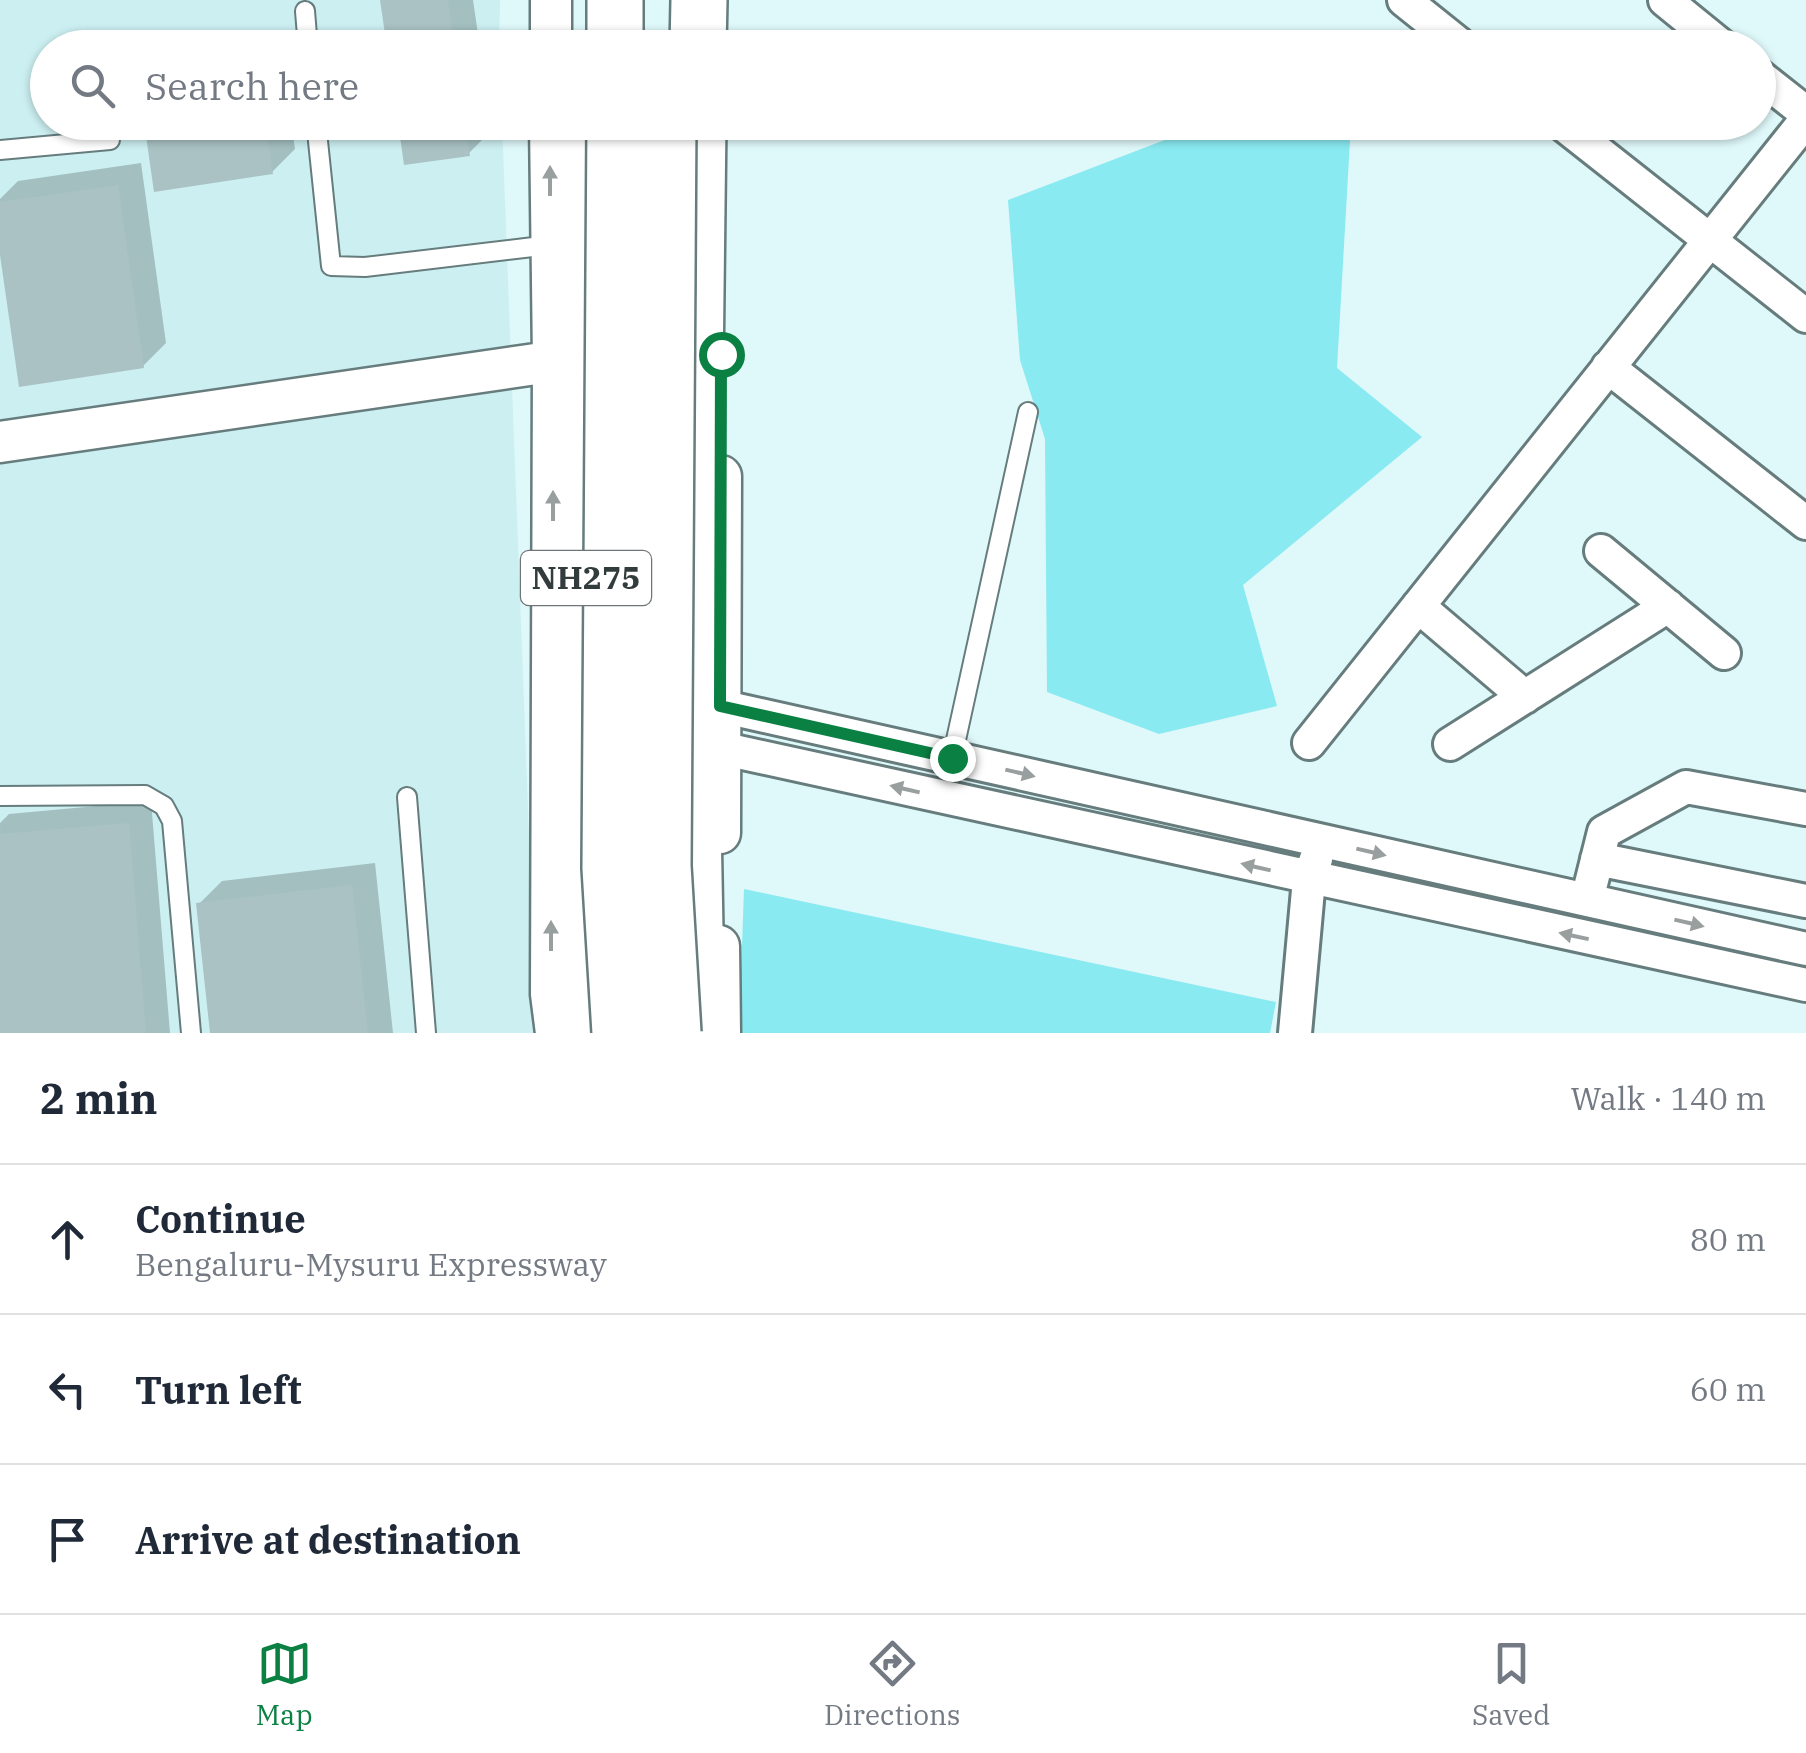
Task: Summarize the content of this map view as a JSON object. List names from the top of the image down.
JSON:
{
  "streets": {
    "highway": ["NH275"]
  },
  "page": {
    "search": "Search here",
    "heading": ["2 min", "Walk · 140 m"],
    "list": [
      ["Continue", "Bengaluru-Mysuru Expressway", "80 m"],
      ["Turn left", "60 m"],
      "Arrive at destination"
    ],
    "nav": ["Map", "Directions", "Saved"]
  }
}
